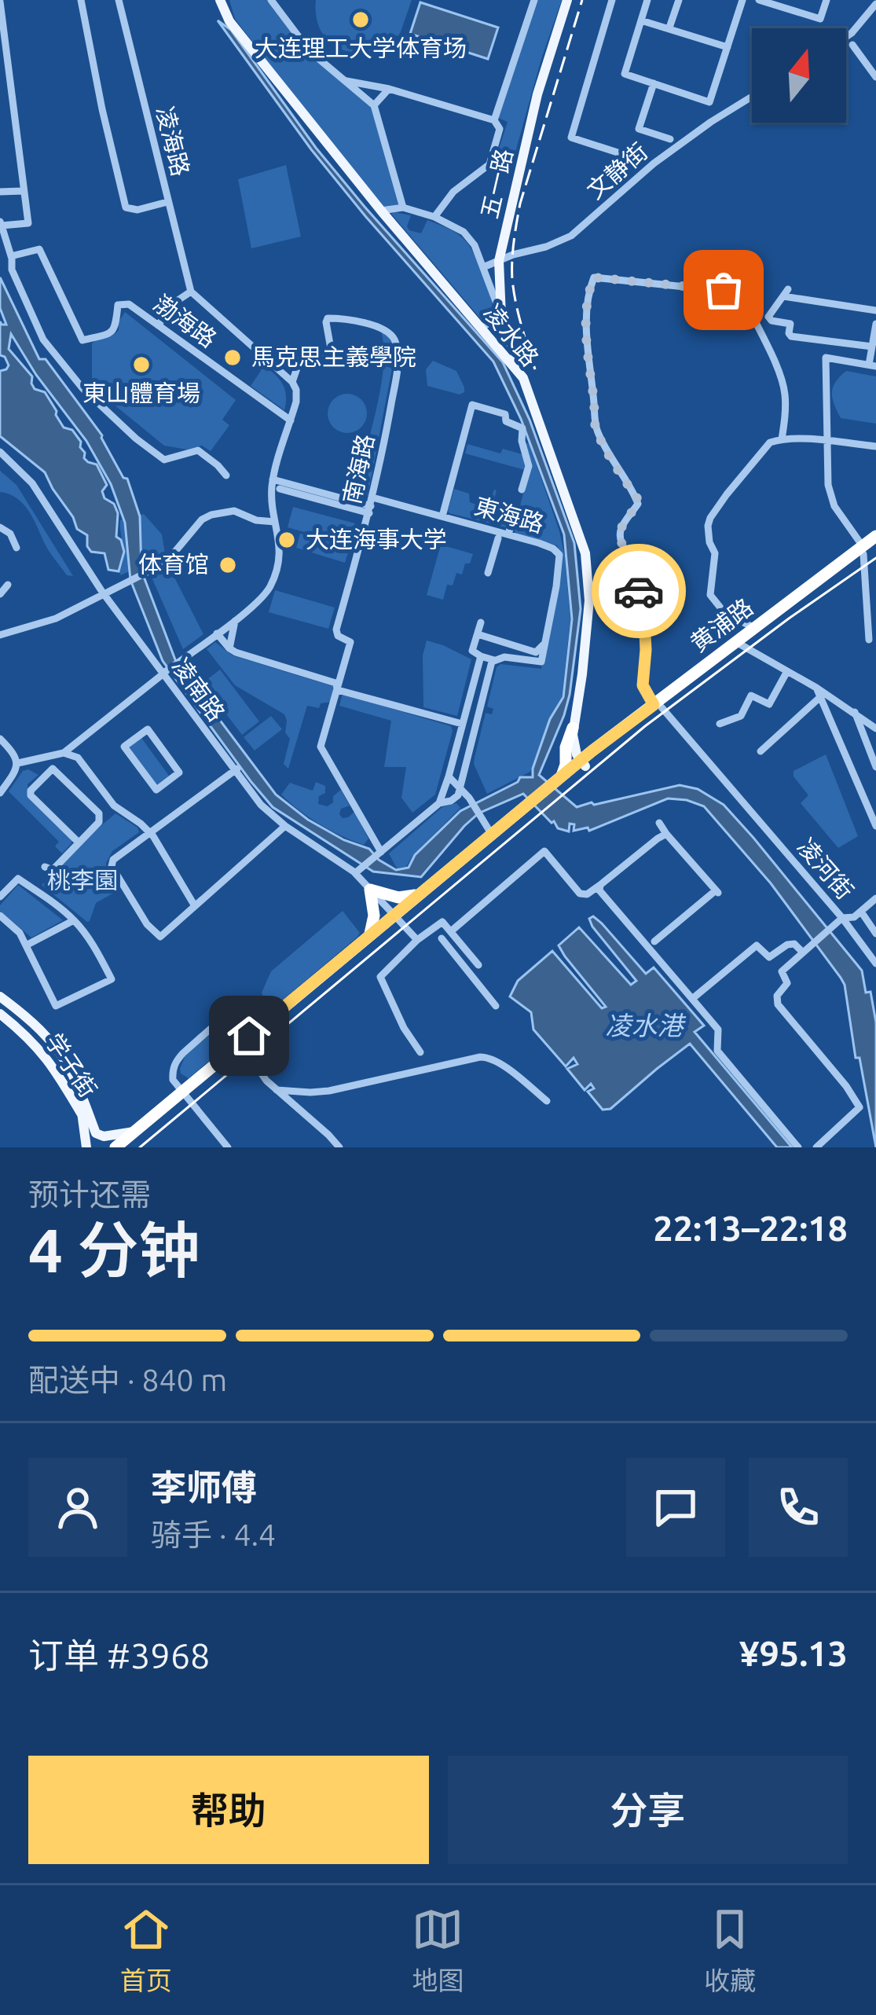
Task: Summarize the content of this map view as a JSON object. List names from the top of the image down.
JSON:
{
  "streets": {
    "highway": ["黄浦路"],
    "main road": ["五一路", "凌水路", "学子街"],
    "street": [
      "凌海路",
      "文静街",
      "渤海路",
      "南海路",
      "東海路",
      "凌南路",
      "凌河街"
    ]
  },
  "crossings": [
    ["文静街", "五一路"],
    ["五一路", "凌水路"],
    ["凌水路", "黄浦路"],
    ["南海路", "東海路"],
    ["黄浦路", "凌南路"],
    ["黄浦路", "凌河街"],
    ["黄浦路", "学子街"]
  ],
  "water": ["凌水港"],
  "parks": ["桃李園"],
  "places": [
    "大连理工大学体育场",
    "馬克思主義學院",
    "東山體育場",
    "大连海事大学",
    "体育馆"
  ],
  "north": "top",
  "page": {
    "heading": ["4 分钟", "预计还需", "22:13–22:18"],
    "panel": [
      "李师傅",
      "骑手 · 4.4",
      "订单 #3968",
      "¥95.13"
    ],
    "bar": "配送中 · 840 m",
    "buttons": ["帮助", "分享"],
    "tabs": ["首页", "地图", "收藏"]
  }
}
